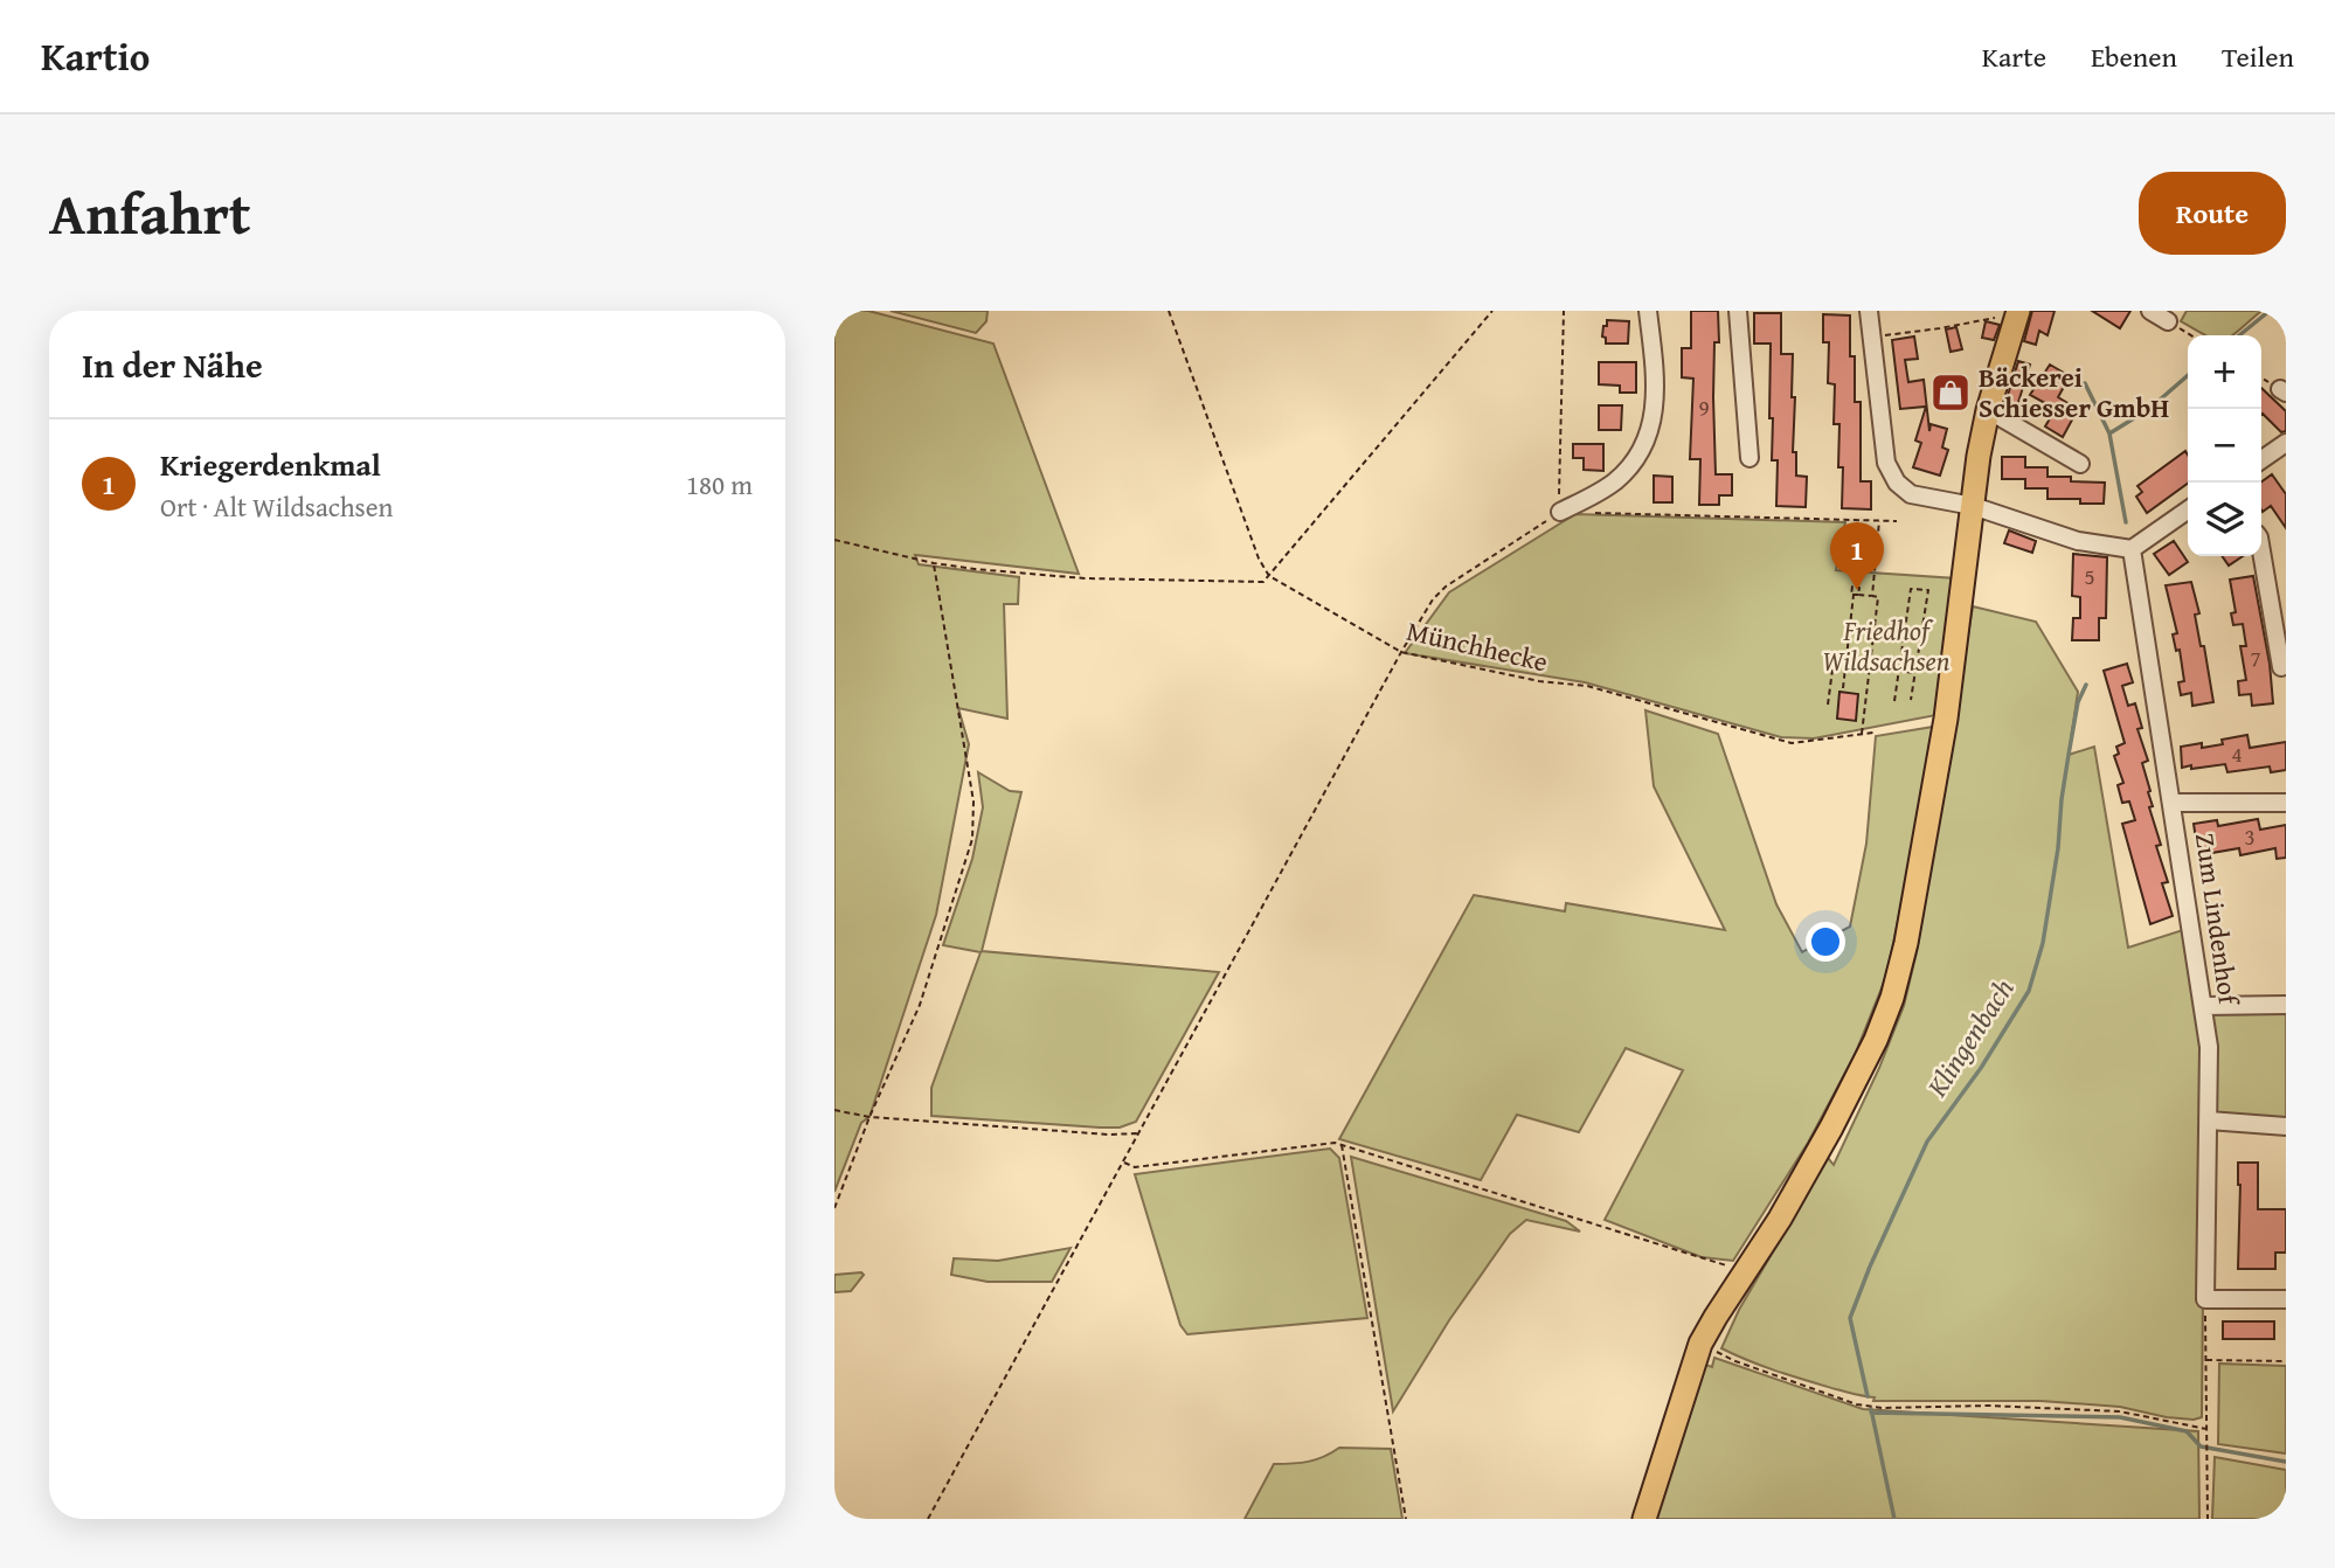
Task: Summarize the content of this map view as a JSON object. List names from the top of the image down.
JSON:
{
  "streets": {
    "street": ["Zum Lindenhof"],
    "path": ["Münchhecke"]
  },
  "water": ["Klingenbach"],
  "parks": ["Friedhof Wildsachsen"],
  "places": {
    "shop": ["Bäckerei Schiesser GmbH"]
  },
  "house_numbers": [
    "9",
    "5",
    "7",
    "4",
    "3"
  ],
  "page": {
    "header": "Kartio",
    "nav": ["Karte", "Ebenen", "Teilen"],
    "title": "Anfahrt",
    "buttons": "Route",
    "heading": "In der Nähe",
    "map_buttons": ["+", "−"],
    "list": [
      {
        "mark": "1",
        "name": "Kriegerdenkmal",
        "note": "Ort · Alt Wildsachsen",
        "value": "180 m"
      }
    ],
    "pins": "1"
  }
}
